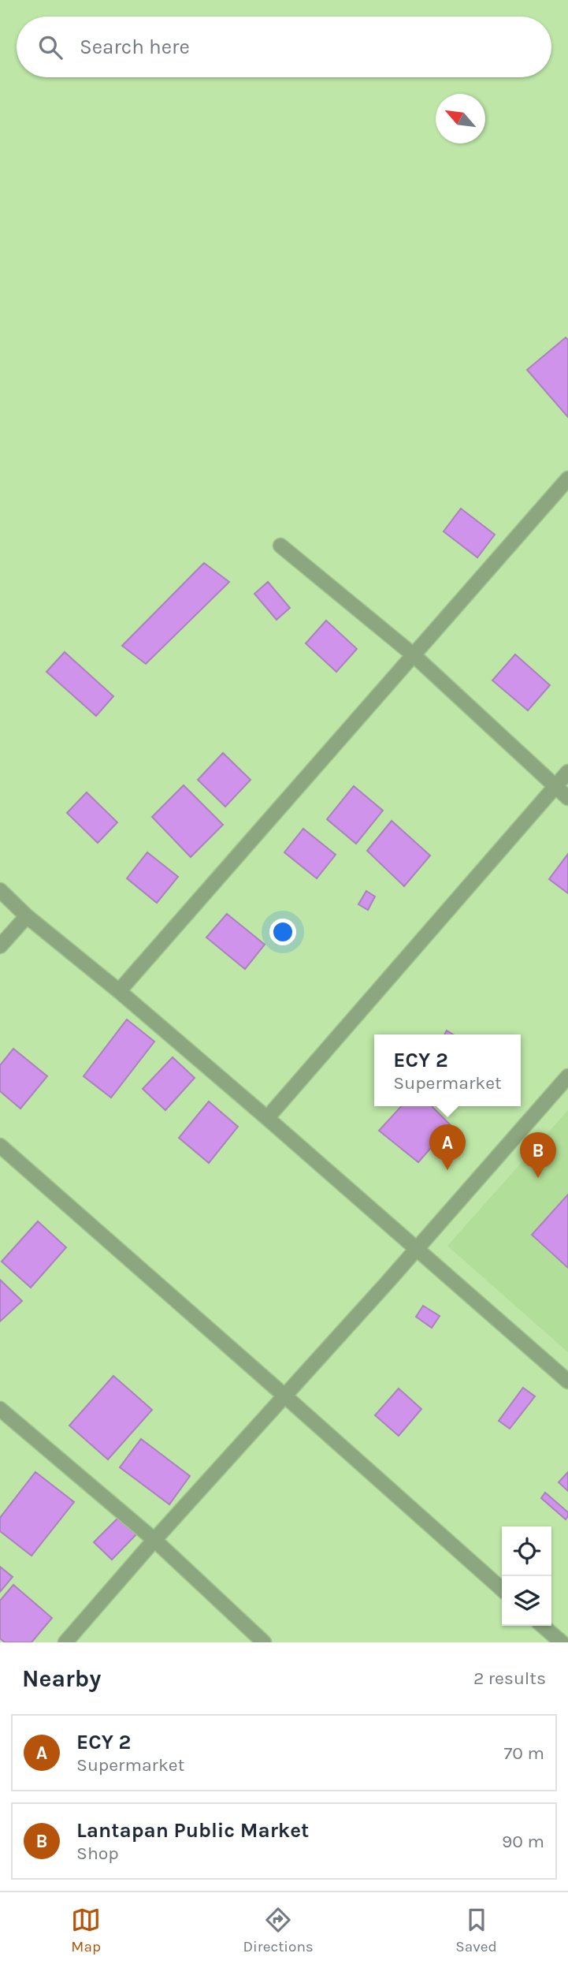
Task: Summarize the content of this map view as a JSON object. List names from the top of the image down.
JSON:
{
  "north": "top left",
  "page": {
    "search": "Search here",
    "popup": ["ECY 2", "Supermarket"],
    "pins": ["A", "B"],
    "heading": ["Nearby", "2 results"],
    "list": [
      {
        "mark": "A",
        "name": "ECY 2",
        "note": "Supermarket",
        "value": "70 m"
      },
      {
        "mark": "B",
        "name": "Lantapan Public Market",
        "note": "Shop",
        "value": "90 m"
      }
    ],
    "nav": ["Map", "Directions", "Saved"]
  }
}
